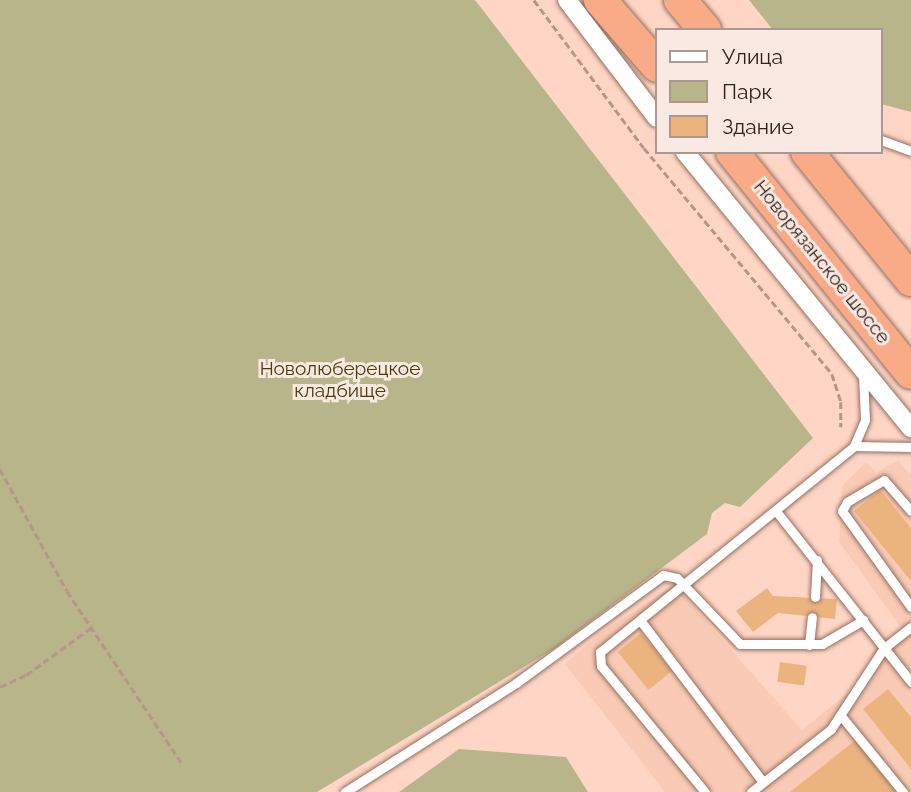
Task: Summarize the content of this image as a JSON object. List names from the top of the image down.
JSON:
{
  "streets": {
    "highway": ["Новорязанское шоссе"]
  },
  "parks": ["Новолюберецкое кладбище"],
  "legend": ["Улица", "Парк", "Здание"]
}
